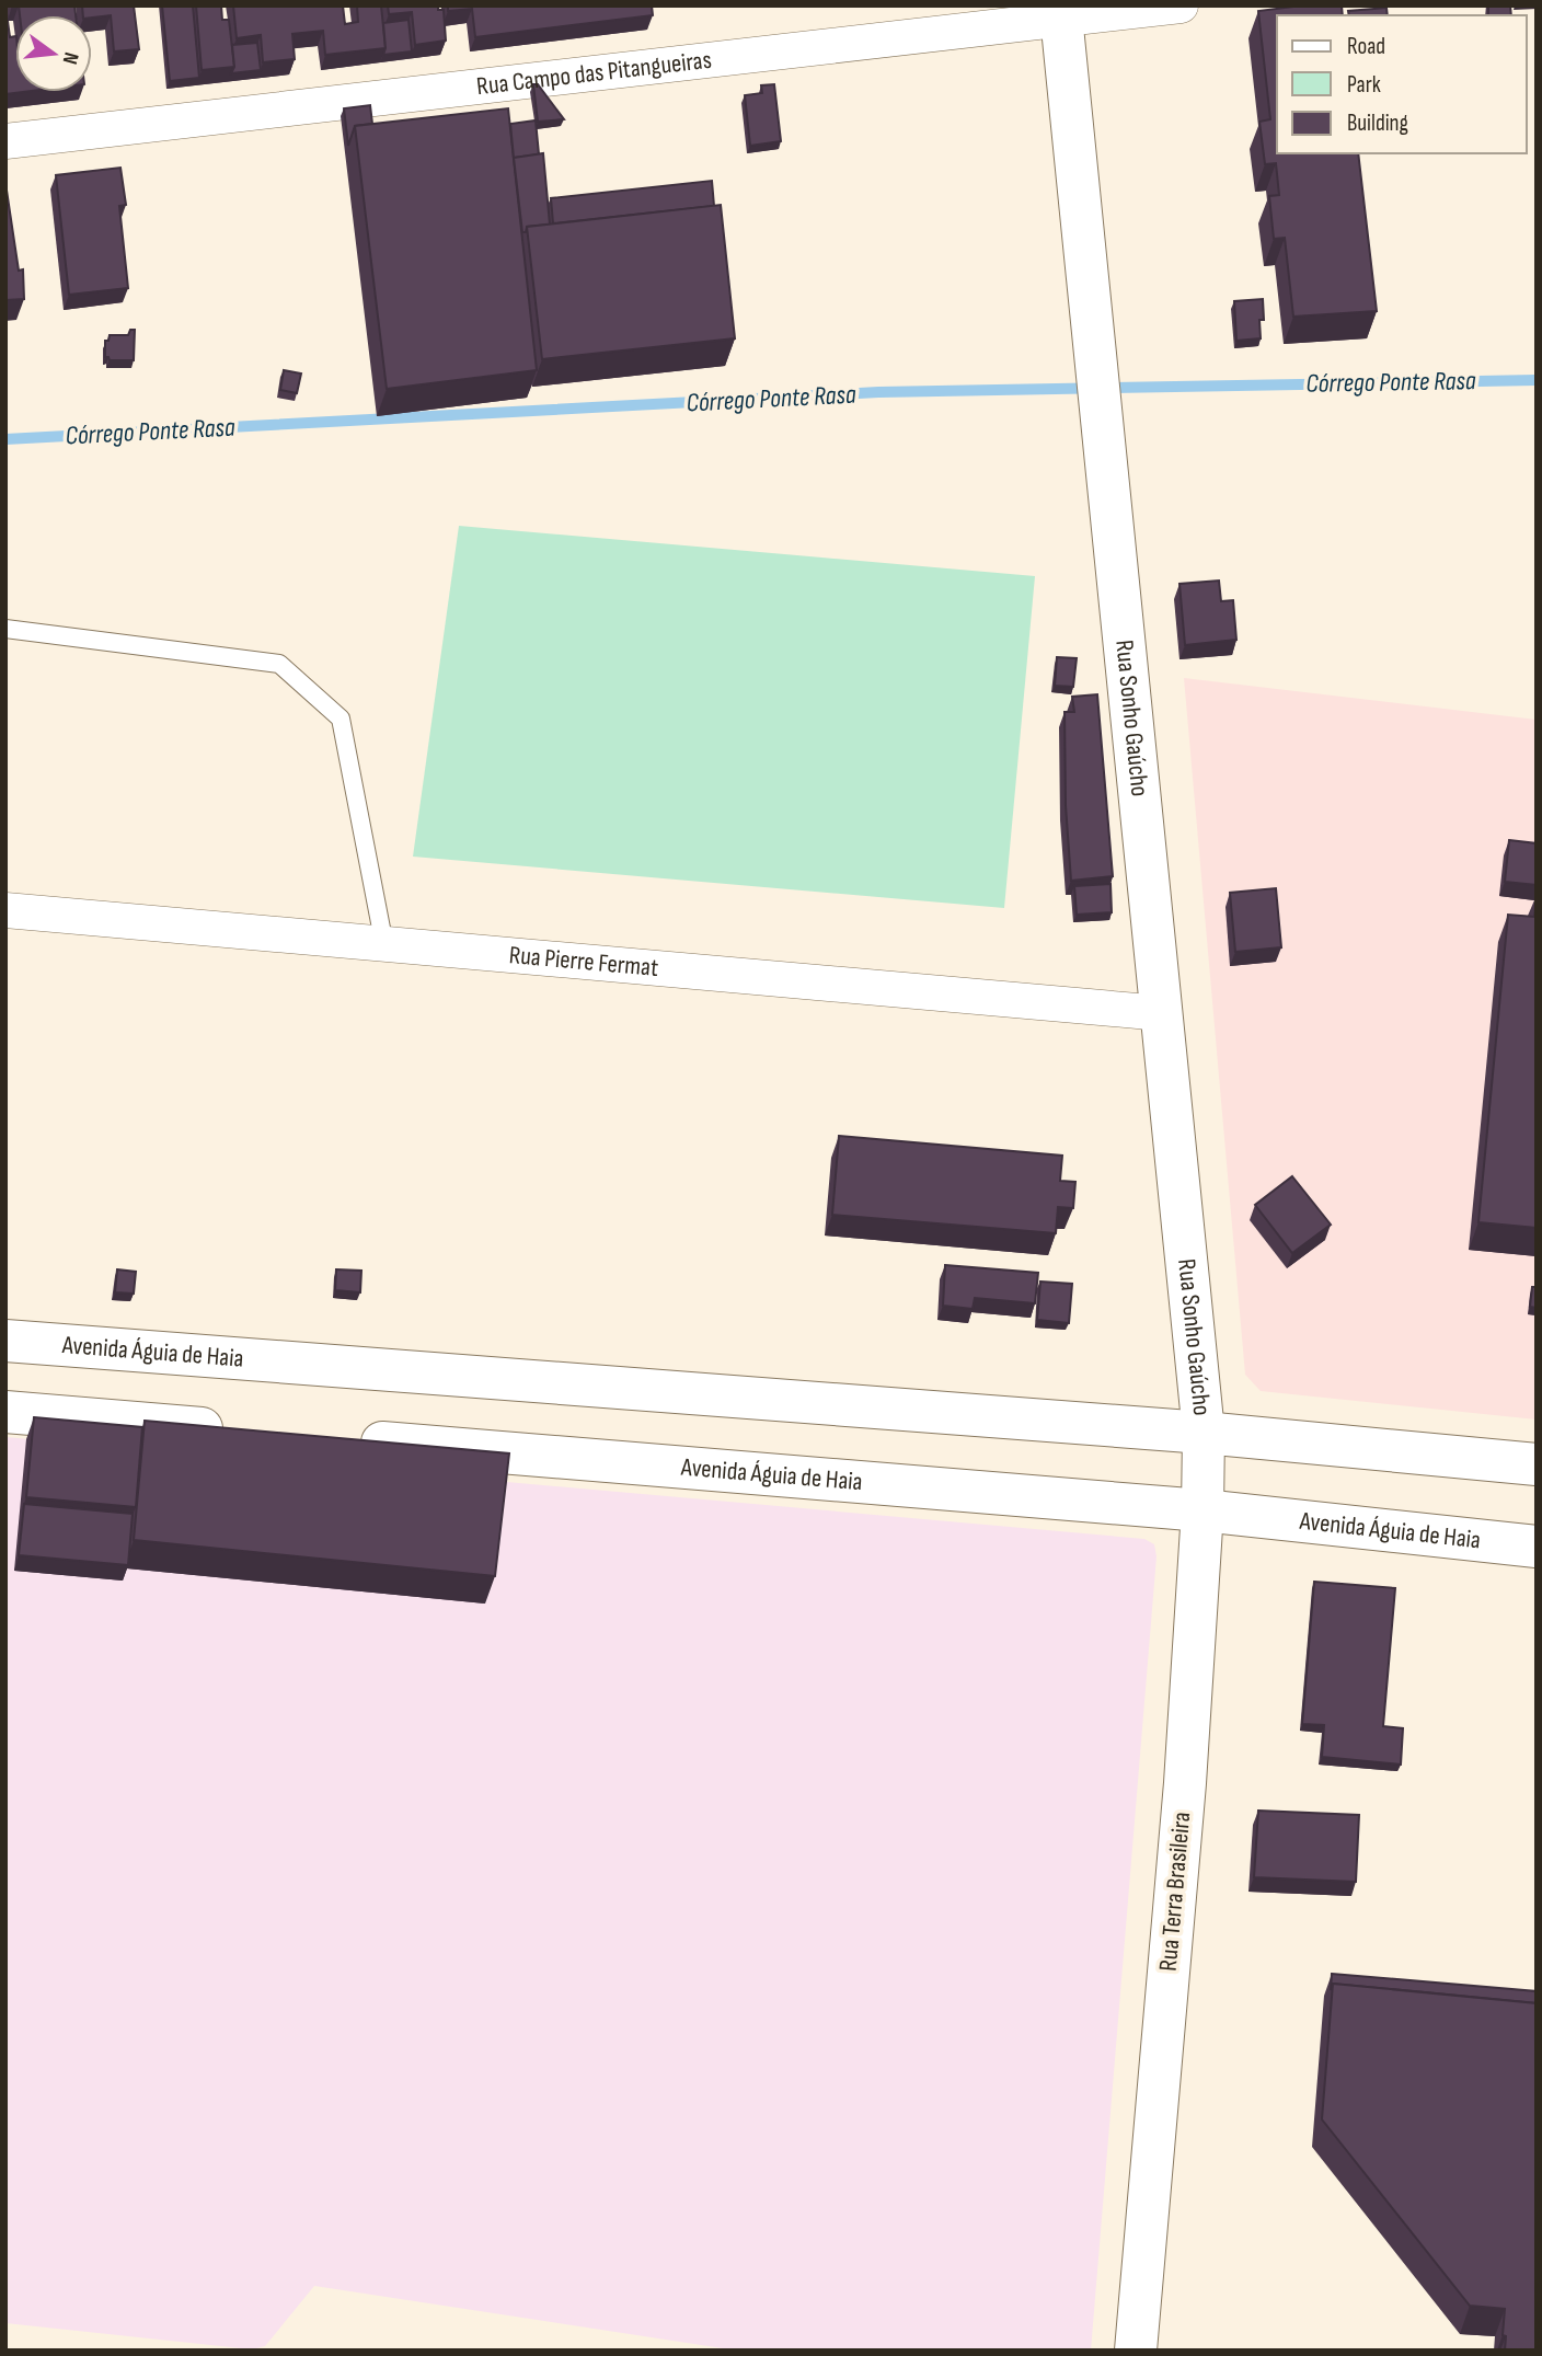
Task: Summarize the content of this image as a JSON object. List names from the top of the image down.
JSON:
{
  "streets": {
    "main road": ["Rua Sonho Gaúcho", "Avenida Águia de Haia", "Rua Terra Brasileira"],
    "street": ["Rua Campo das Pitangueiras", "Rua Pierre Fermat"]
  },
  "crossings": [
    ["Rua Campo das Pitangueiras", "Rua Sonho Gaúcho"],
    ["Rua Sonho Gaúcho", "Rua Pierre Fermat"],
    ["Rua Sonho Gaúcho", "Avenida Águia de Haia"],
    ["Rua Sonho Gaúcho", "Rua Terra Brasileira"],
    ["Avenida Águia de Haia", "Rua Terra Brasileira"]
  ],
  "water": ["Córrego Ponte Rasa"],
  "legend": ["Road", "Park", "Building"],
  "north": "right"
}
